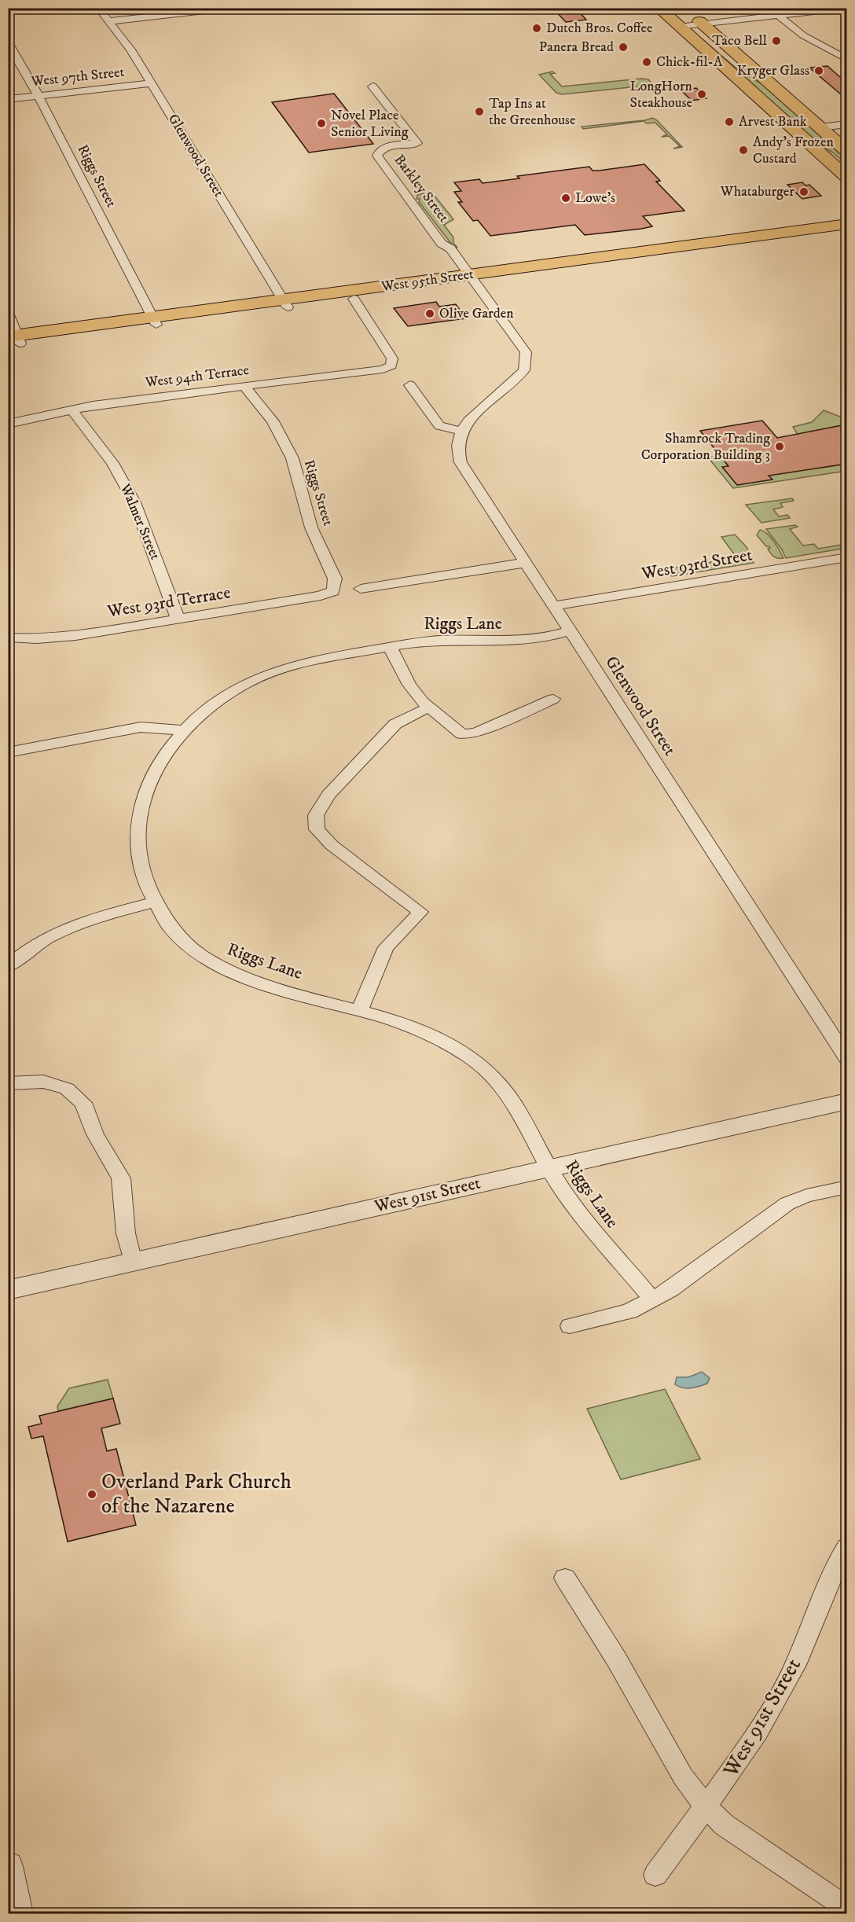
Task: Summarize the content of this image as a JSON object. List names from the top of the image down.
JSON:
{
  "streets": {
    "main road": ["West 95th Street"],
    "street": [
      "West 97th Street",
      "Glenwood Street",
      "Riggs Street",
      "Barkley Street",
      "West 94th Terrace",
      "Walmer Street",
      "West 93rd Street",
      "West 93rd Terrace",
      "Riggs Lane",
      "West 91st Street"
    ]
  },
  "crossings": [
    ["West 97th Street", "Glenwood Street"],
    ["West 97th Street", "Riggs Street"],
    ["Glenwood Street", "Barkley Street"],
    ["Glenwood Street", "West 95th Street"],
    ["Glenwood Street", "West 93rd Street"],
    ["Glenwood Street", "Riggs Lane"],
    ["Riggs Street", "West 95th Street"],
    ["Riggs Street", "West 94th Terrace"],
    ["Riggs Street", "West 93rd Terrace"],
    ["Barkley Street", "West 95th Street"],
    ["West 95th Street", "West 94th Terrace"],
    ["West 94th Terrace", "Walmer Street"],
    ["Walmer Street", "West 93rd Terrace"],
    ["Riggs Lane", "West 91st Street"]
  ],
  "places": [
    "Dutch Bros. Coffee",
    "Taco Bell",
    "Panera Bread",
    "Chick-fil-A",
    "Kryger Glass",
    "LongHorn Steakhouse",
    "Tap Ins at the Greenhouse",
    "Arvest Bank",
    "Novel Place Senior Living",
    "Andy's Frozen Custard",
    "Whataburger",
    "Lowe's",
    "Olive Garden",
    "Shamrock Trading Corporation Building 3",
    "Overland Park Church of the Nazarene"
  ]
}
